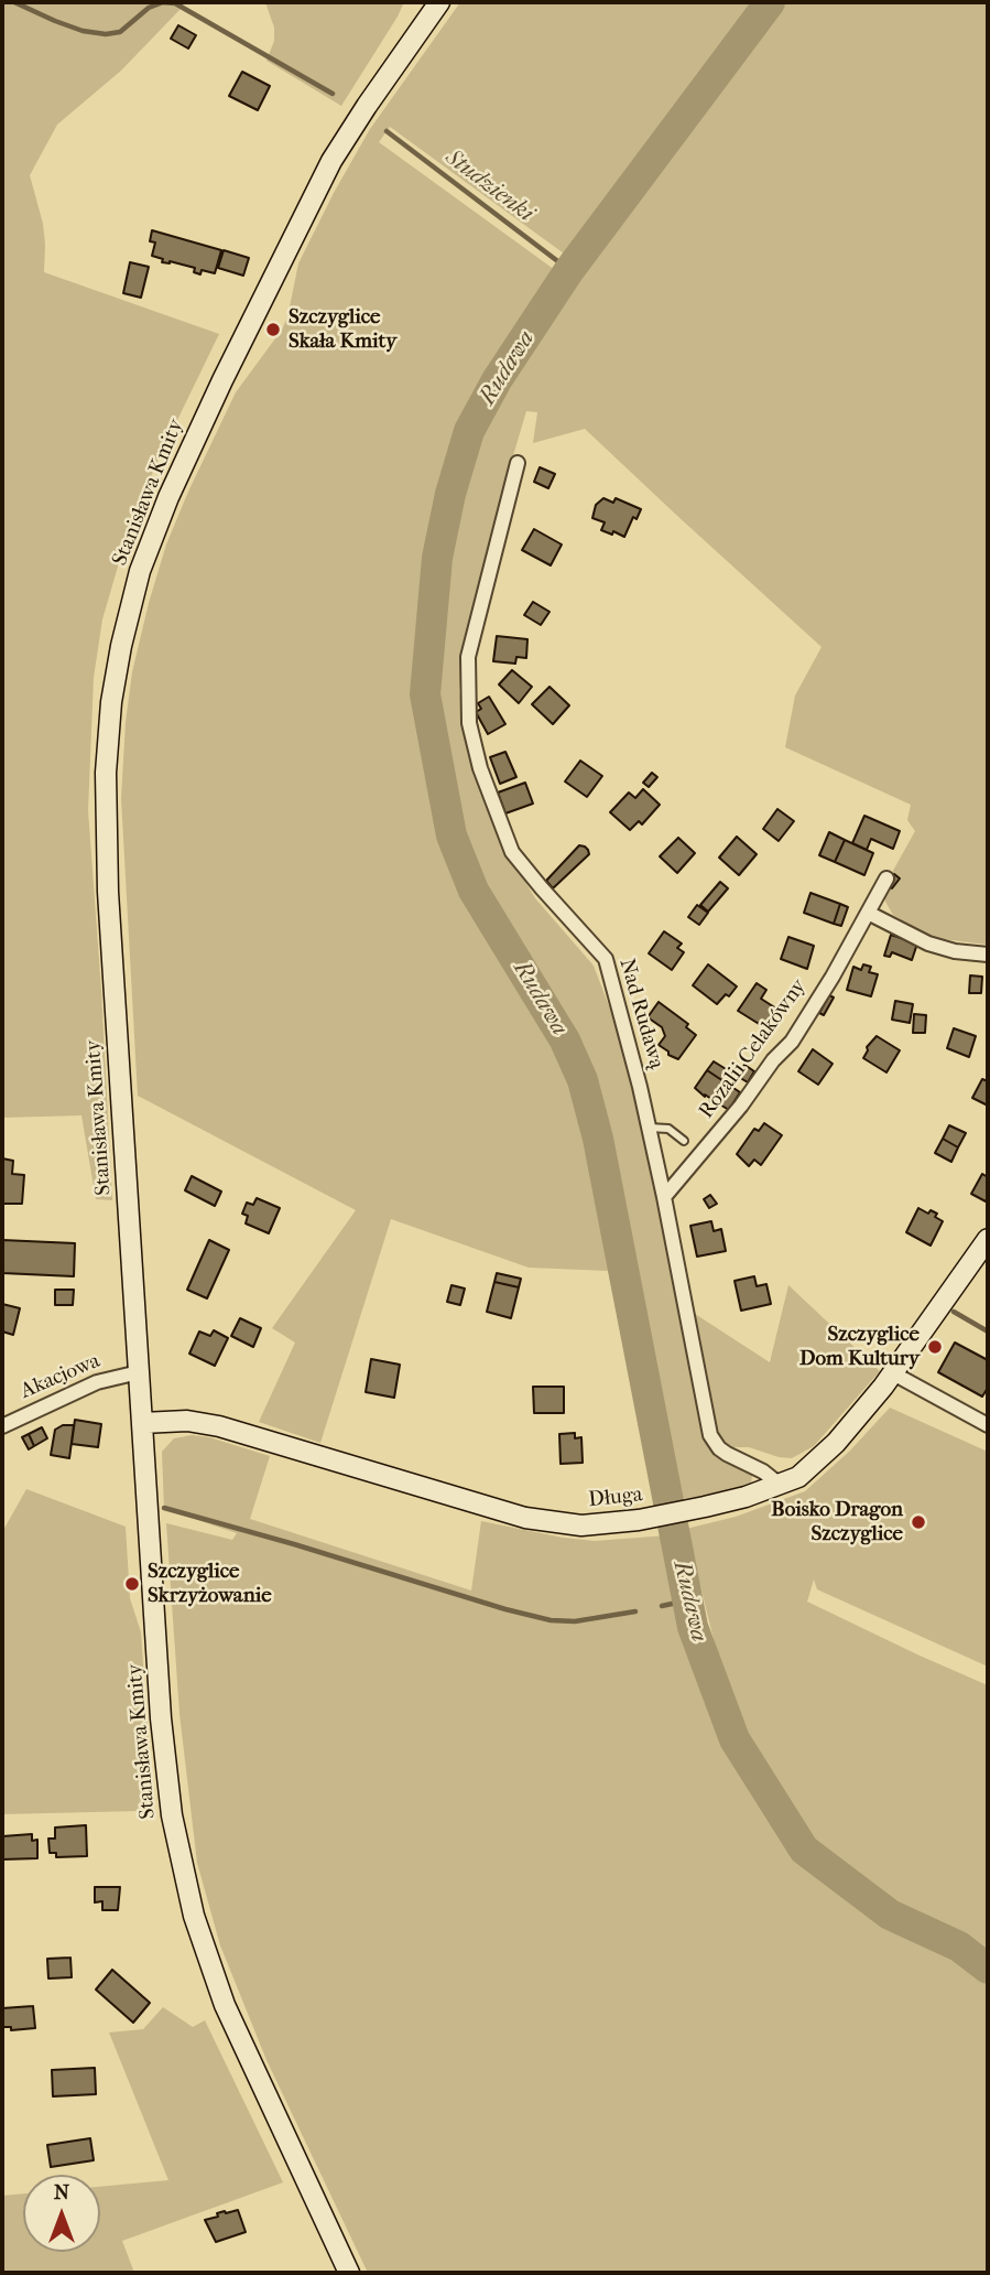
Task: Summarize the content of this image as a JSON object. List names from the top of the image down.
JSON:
{
  "streets": {
    "main road": ["Stanisława Kmity", "Długa"],
    "street": ["Nad Rudawą", "Rozalii Celakówny", "Akacjowa"]
  },
  "crossings": [
    ["Stanisława Kmity", "Akacjowa"],
    ["Stanisława Kmity", "Długa"],
    ["Nad Rudawą", "Rozalii Celakówny"],
    ["Nad Rudawą", "Długa"]
  ],
  "water": ["Studzienki", "Rudawa"],
  "places": [
    "Szczyglice Skała Kmity",
    "Szczyglice Dom Kultury",
    "Boisko Dragon Szczyglice",
    "Szczyglice Skrzyżowanie"
  ],
  "north": "top"
}
